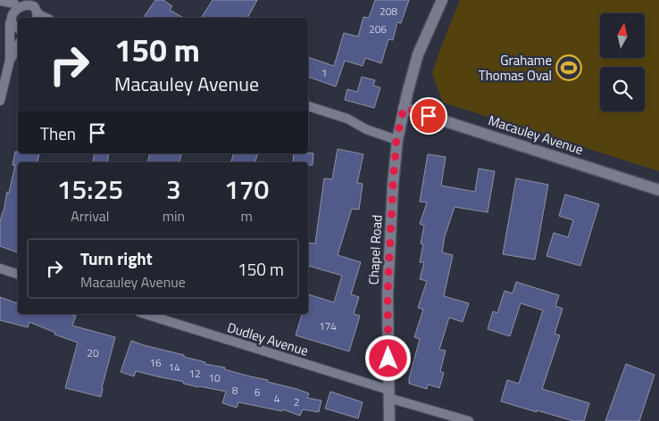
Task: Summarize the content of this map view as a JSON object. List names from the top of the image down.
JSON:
{
  "streets": {
    "main road": ["Macauley Avenue", "Chapel Road"],
    "street": ["Dudley Avenue"]
  },
  "crossings": [
    ["Macauley Avenue", "Chapel Road"],
    ["Chapel Road", "Dudley Avenue"]
  ],
  "places": {
    "sports": ["Grahame Thomas Oval"]
  },
  "house_numbers": [
    "208",
    "206",
    "1",
    "174",
    "20",
    "16",
    "14",
    "12",
    "10",
    "8",
    "6",
    "4",
    "2"
  ],
  "north": "top",
  "page": {
    "turn": ["150 m", "Macauley Avenue"],
    "then": "Then",
    "eta": [
      "15:25",
      "Arrival",
      "3",
      "min",
      "170",
      "m"
    ],
    "list": [
      {
        "name": "Turn right",
        "note": "Macauley Avenue",
        "value": "150 m"
      }
    ]
  }
}
